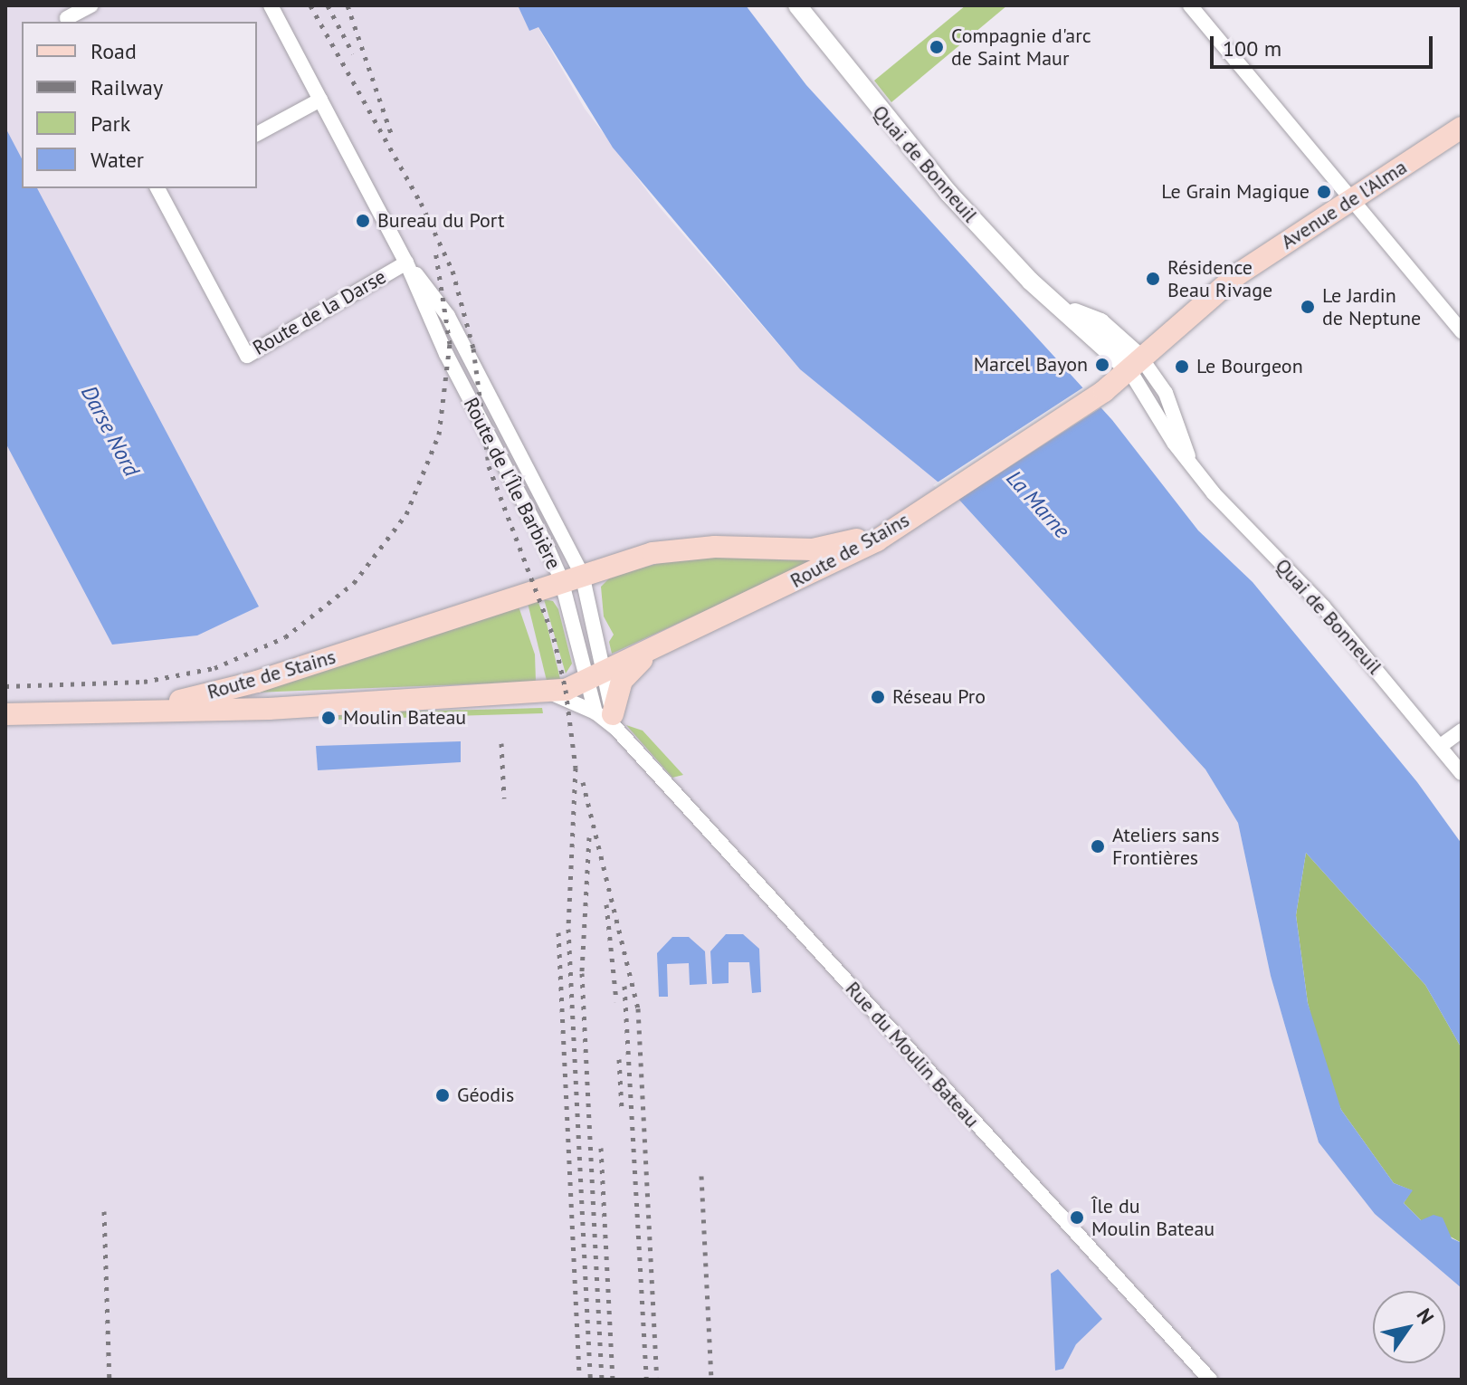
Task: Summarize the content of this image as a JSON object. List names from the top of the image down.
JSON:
{
  "streets": {
    "main road": ["Avenue de l'Alma", "Route de Stains"],
    "street": [
      "Quai de Bonneuil",
      "Route de la Darse",
      "Route de l'Île Barbière",
      "Rue du Moulin Bateau"
    ]
  },
  "crossings": [
    ["Quai de Bonneuil", "Avenue de l'Alma"],
    ["Avenue de l'Alma", "Route de Stains"],
    ["Route de la Darse", "Route de l'Île Barbière"],
    ["Route de l'Île Barbière", "Route de Stains"],
    ["Route de l'Île Barbière", "Rue du Moulin Bateau"]
  ],
  "water": ["Darse Nord", "La Marne"],
  "places": [
    "Compagnie d'arc de Saint Maur",
    "Le Grain Magique",
    "Bureau du Port",
    "Résidence Beau Rivage",
    "Le Jardin de Neptune",
    "Marcel Bayon",
    "Le Bourgeon",
    "Réseau Pro",
    "Moulin Bateau",
    "Ateliers sans Frontières",
    "Géodis",
    "Île du Moulin Bateau"
  ],
  "legend": [
    "Road",
    "Railway",
    "Park",
    "Water"
  ],
  "scale_bar": "100 m",
  "north": "top right"
}
